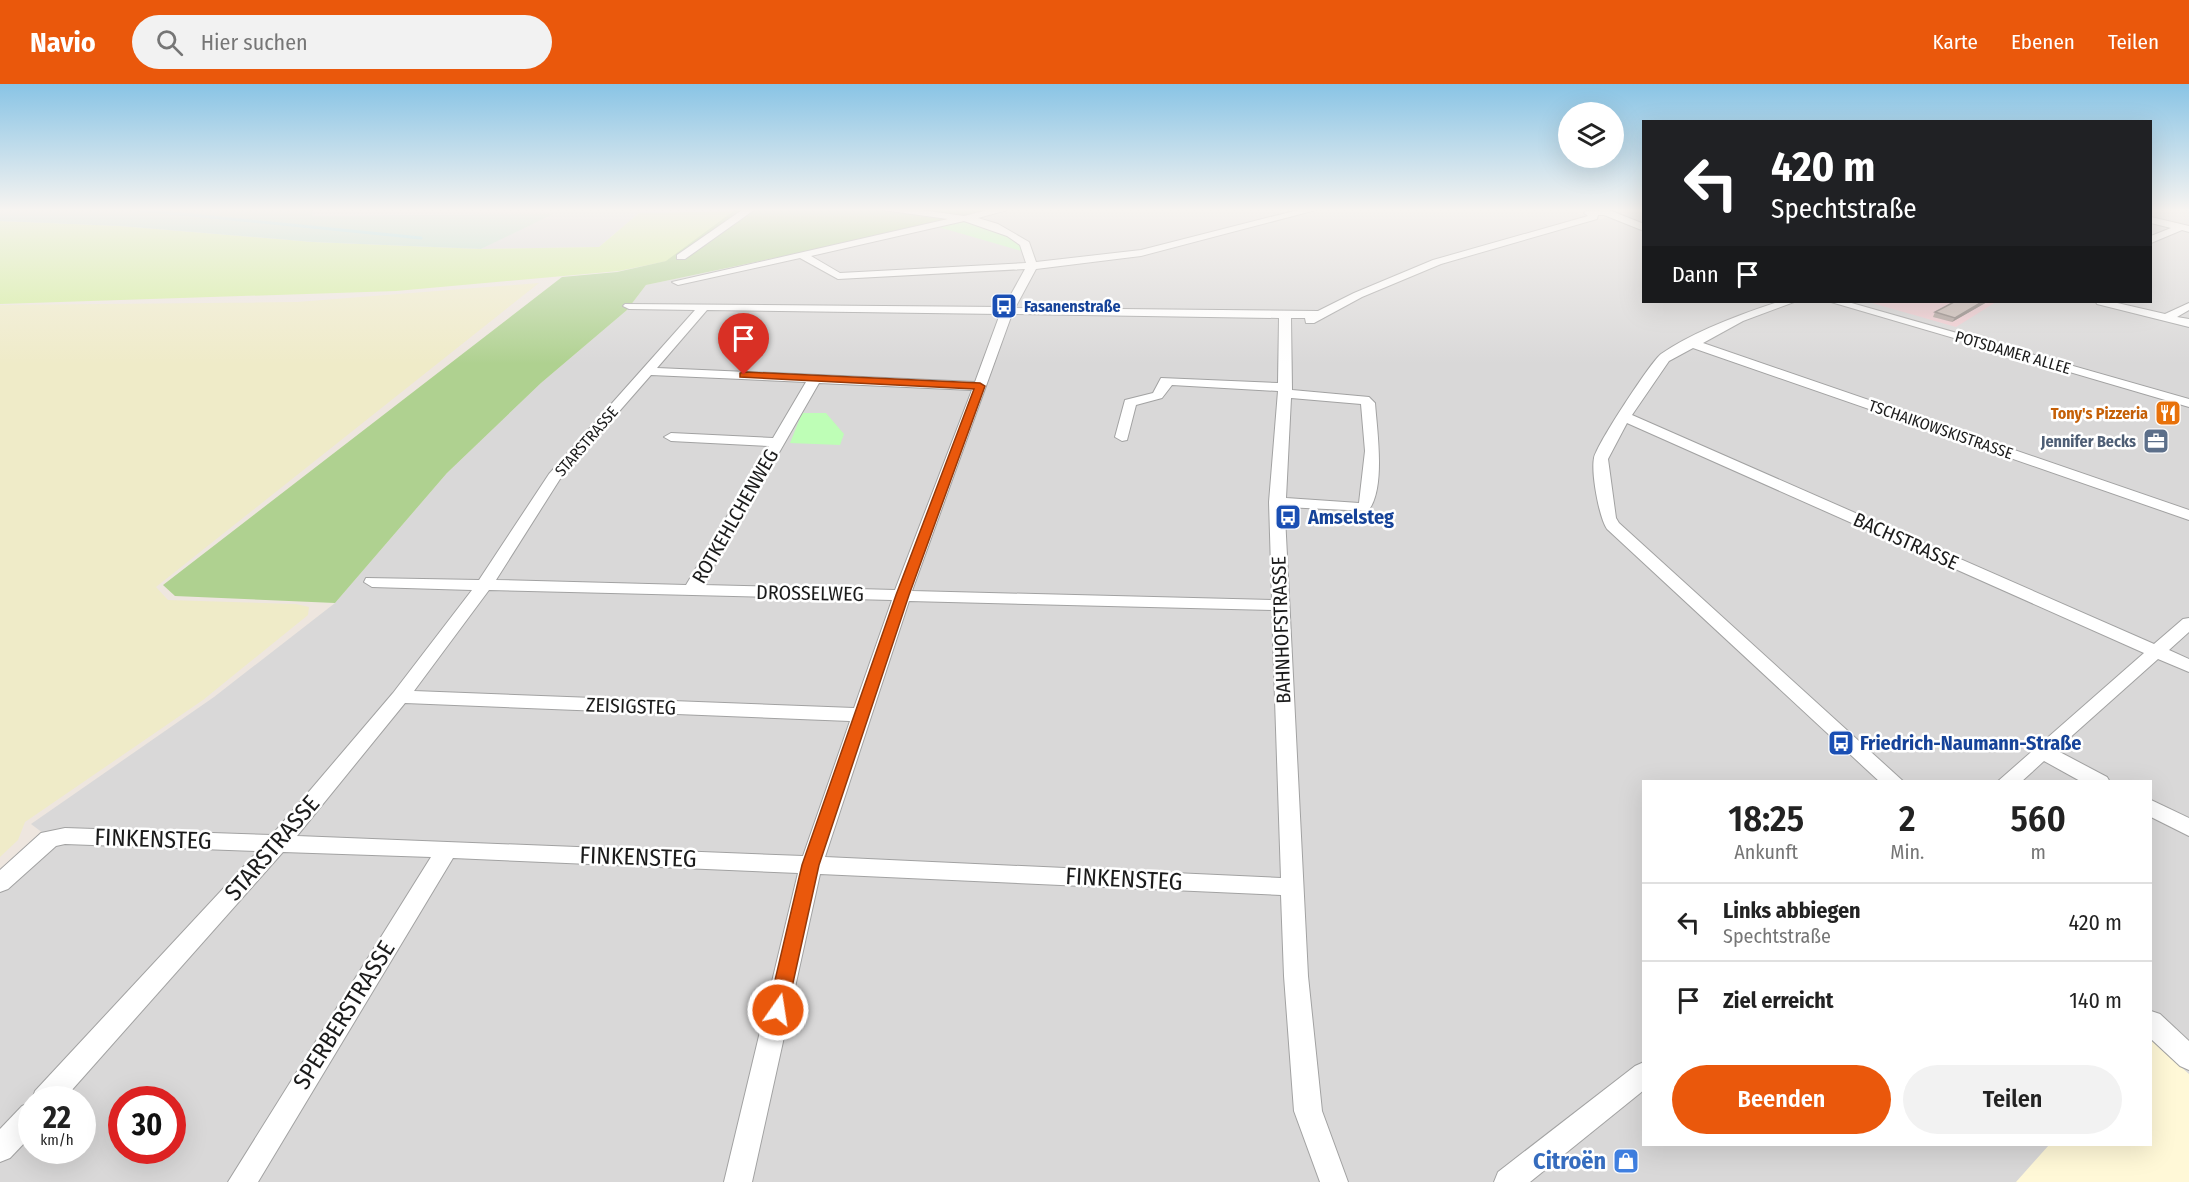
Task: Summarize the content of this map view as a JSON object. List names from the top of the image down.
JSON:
{
  "streets": {
    "street": [
      "POTSDAMER ALLEE",
      "TSCHAIKOWSKISTRASSE",
      "STARSTRASSE",
      "ROTKEHLCHENWEG",
      "BACHSTRASSE",
      "DROSSELWEG",
      "BAHNHOFSTRASSE",
      "ZEISIGSTEG",
      "FINKENSTEG",
      "SPERBERSTRASSE"
    ]
  },
  "crossings": [
    ["STARSTRASSE", "DROSSELWEG"],
    ["STARSTRASSE", "ZEISIGSTEG"],
    ["STARSTRASSE", "FINKENSTEG"],
    ["ROTKEHLCHENWEG", "DROSSELWEG"],
    ["DROSSELWEG", "BAHNHOFSTRASSE"],
    ["BAHNHOFSTRASSE", "FINKENSTEG"],
    ["FINKENSTEG", "SPERBERSTRASSE"]
  ],
  "places": {
    "bus stop": ["Fasanenstraße", "Amselsteg", "Friedrich-Naumann-Straße"],
    "restaurant": ["Tony's Pizzeria"],
    "office": ["Jennifer Becks"],
    "shop": ["Citroën"]
  },
  "page": {
    "header": "Navio",
    "search": "Hier suchen",
    "nav": ["Karte", "Ebenen", "Teilen"],
    "turn": ["420 m", "Spechtstraße"],
    "then": "Dann",
    "eta": [
      "18:25",
      "Ankunft",
      "2",
      "Min.",
      "560",
      "m"
    ],
    "list": [
      {
        "name": "Links abbiegen",
        "note": "Spechtstraße",
        "value": "420 m"
      },
      {
        "name": "Ziel erreicht",
        "value": "140 m"
      }
    ],
    "buttons": ["Beenden", "Teilen"],
    "speed": "22 km/h",
    "limit": "30"
  }
}
